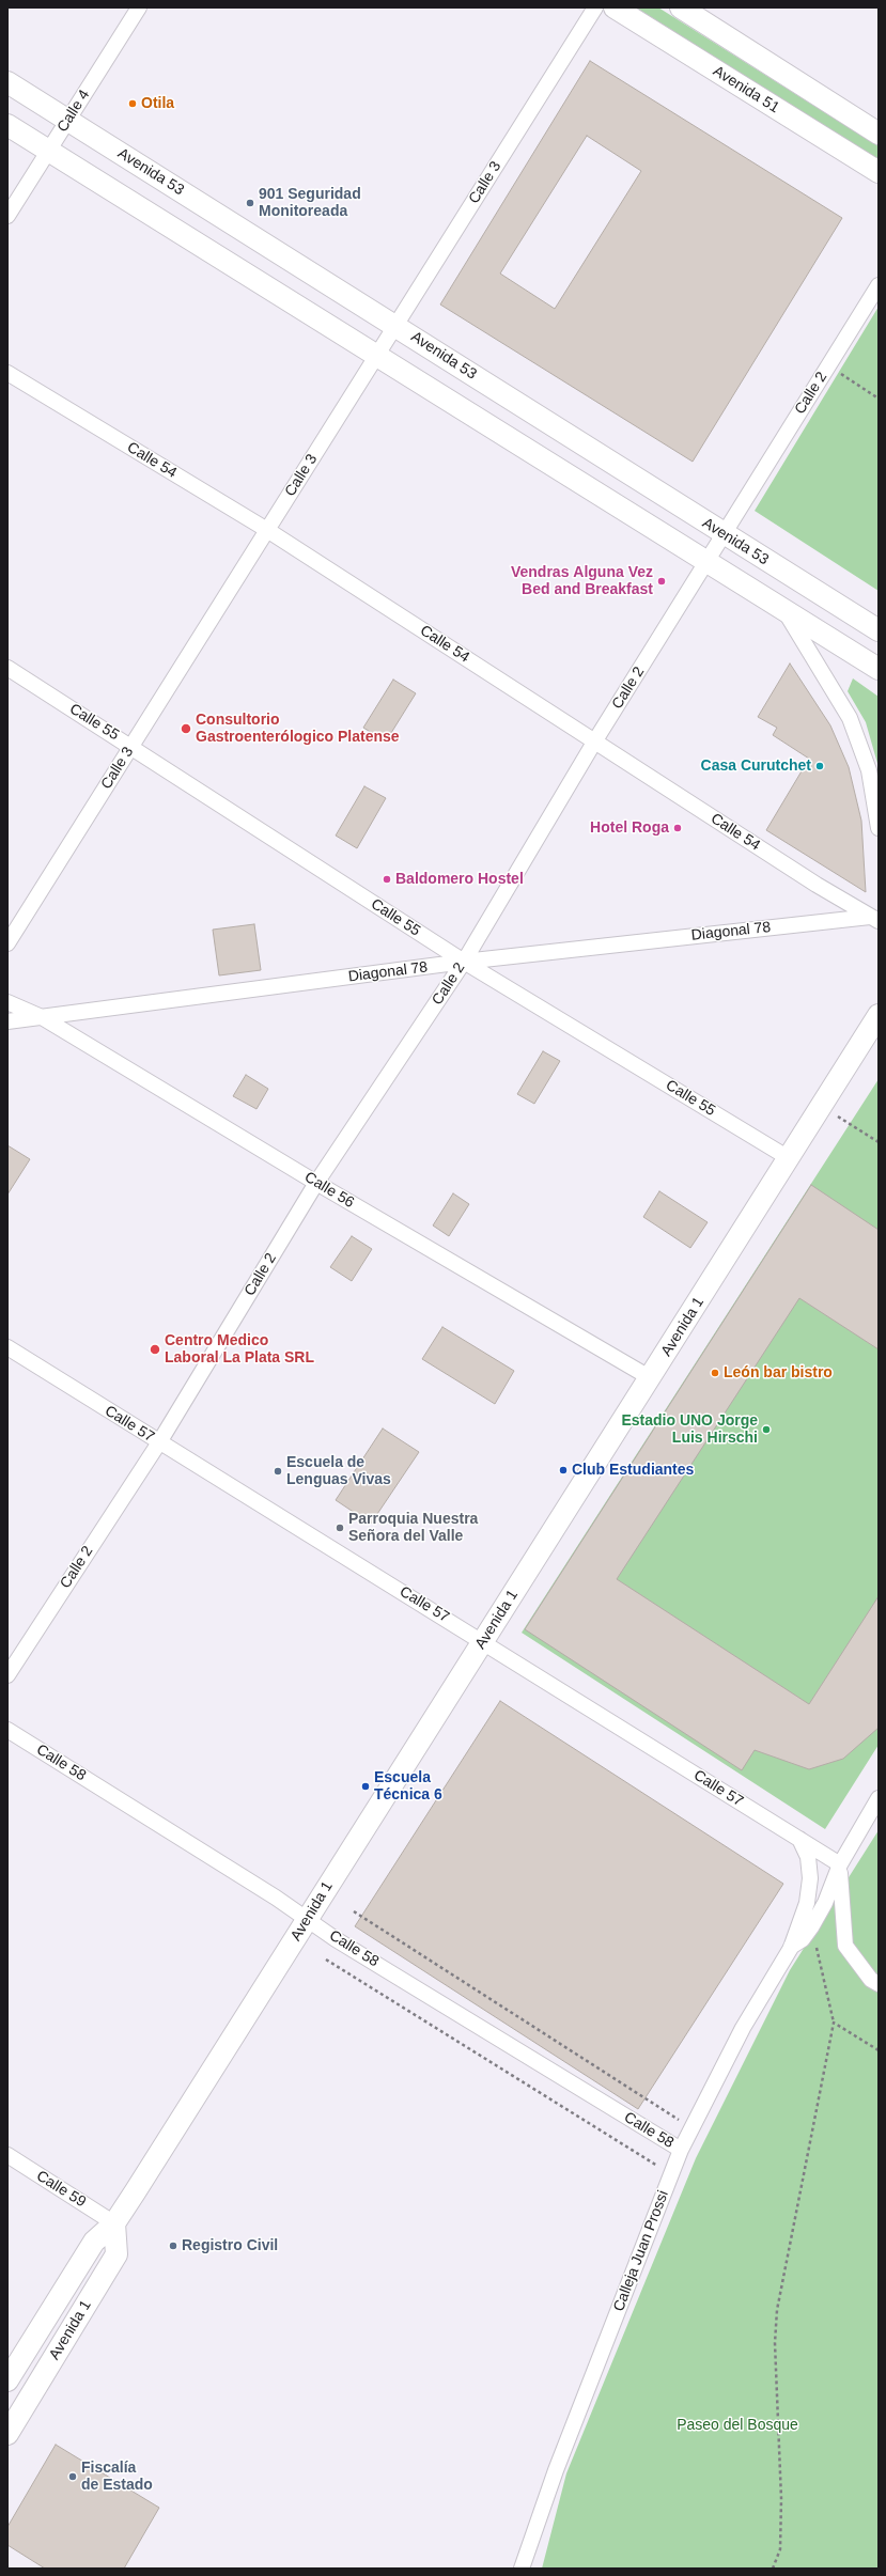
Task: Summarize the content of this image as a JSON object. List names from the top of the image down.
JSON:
{
  "streets": {
    "street": [
      "Avenida 51",
      "Calle 4",
      "Avenida 53",
      "Calle 3",
      "Calle 2",
      "Calle 54",
      "Calle 55",
      "Diagonal 78",
      "Calle 56",
      "Avenida 1",
      "Calle 57",
      "Calle 58",
      "Calle 59",
      "Calleja Juan Prossi"
    ]
  },
  "crossings": [
    ["Calle 4", "Avenida 53"],
    ["Avenida 53", "Calle 3"],
    ["Avenida 53", "Calle 2"],
    ["Calle 3", "Calle 54"],
    ["Calle 3", "Calle 55"],
    ["Calle 2", "Calle 54"],
    ["Calle 2", "Calle 55"],
    ["Calle 2", "Diagonal 78"],
    ["Calle 2", "Calle 56"],
    ["Calle 2", "Calle 57"],
    ["Calle 54", "Diagonal 78"],
    ["Calle 55", "Diagonal 78"],
    ["Calle 55", "Avenida 1"],
    ["Diagonal 78", "Calle 56"],
    ["Calle 56", "Avenida 1"],
    ["Avenida 1", "Calle 57"],
    ["Avenida 1", "Calle 58"],
    ["Avenida 1", "Calle 59"],
    ["Calle 57", "Calleja Juan Prossi"],
    ["Calle 58", "Calleja Juan Prossi"]
  ],
  "parks": ["Paseo del Bosque"],
  "places": [
    "Otila",
    "901 Seguridad Monitoreada",
    "Vendras Alguna Vez Bed and Breakfast",
    "Consultorio Gastroenterólogico Platense",
    "Casa Curutchet",
    "Hotel Roga",
    "Baldomero Hostel",
    "Centro Medico Laboral La Plata SRL",
    "León bar bistro",
    "Estadio UNO Jorge Luis Hirschi",
    "Club Estudiantes",
    "Escuela de Lenguas Vivas",
    "Parroquia Nuestra Señora del Valle",
    "Escuela Técnica 6",
    "Registro Civil",
    "Fiscalía de Estado"
  ]
}
